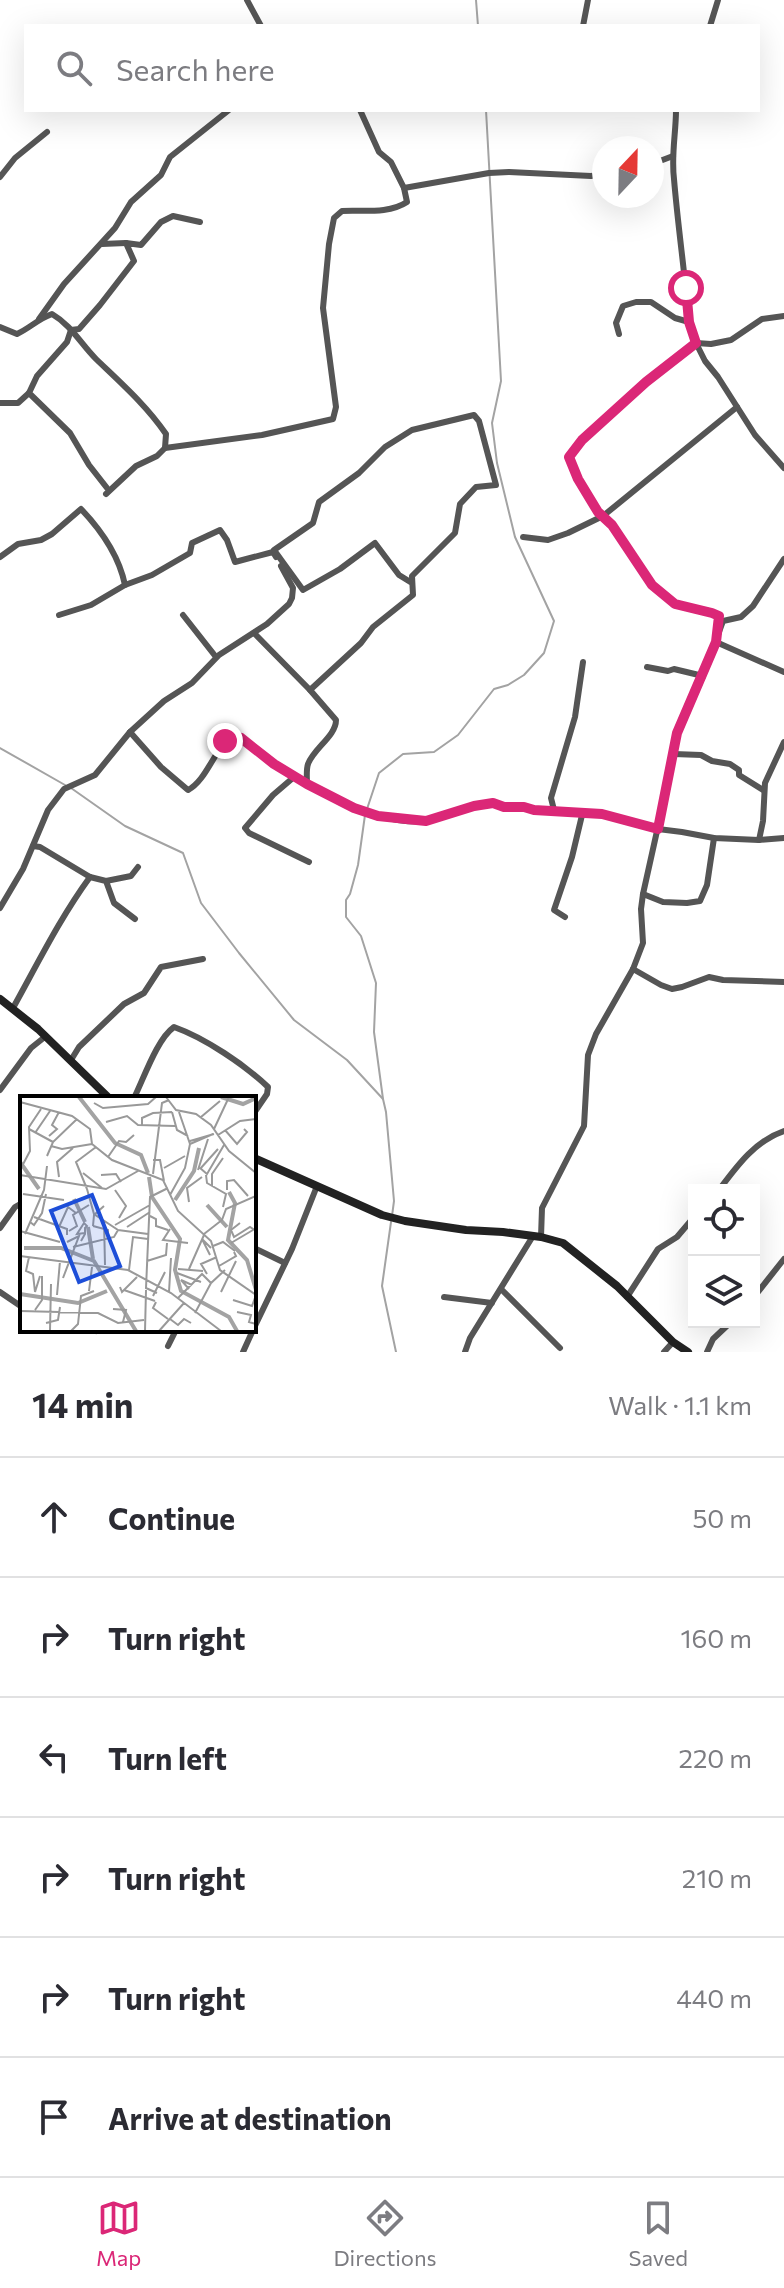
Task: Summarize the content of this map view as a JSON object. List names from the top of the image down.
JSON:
{
  "north": "top",
  "page": {
    "search": "Search here",
    "heading": ["14 min", "Walk · 1.1 km"],
    "list": [
      ["Continue", "50 m"],
      ["Turn right", "160 m"],
      ["Turn left", "220 m"],
      ["Turn right", "210 m"],
      ["Turn right", "440 m"],
      "Arrive at destination"
    ],
    "nav": ["Map", "Directions", "Saved"]
  }
}
